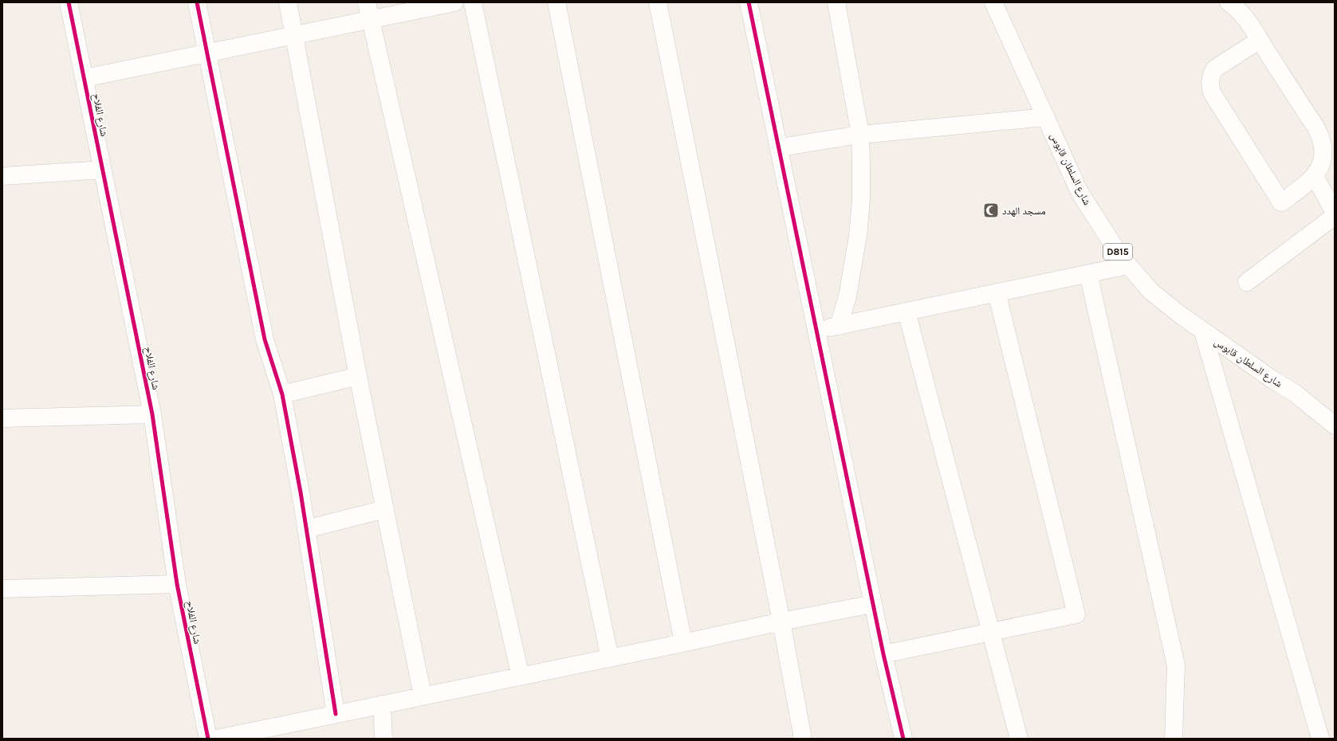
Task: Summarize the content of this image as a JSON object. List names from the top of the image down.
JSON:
{
  "streets": {
    "street": ["شارع الفلاح", "شارع السلطان قابوس", "D815"]
  },
  "places": {
    "mosque": ["مسجد الهدد"]
  }
}
